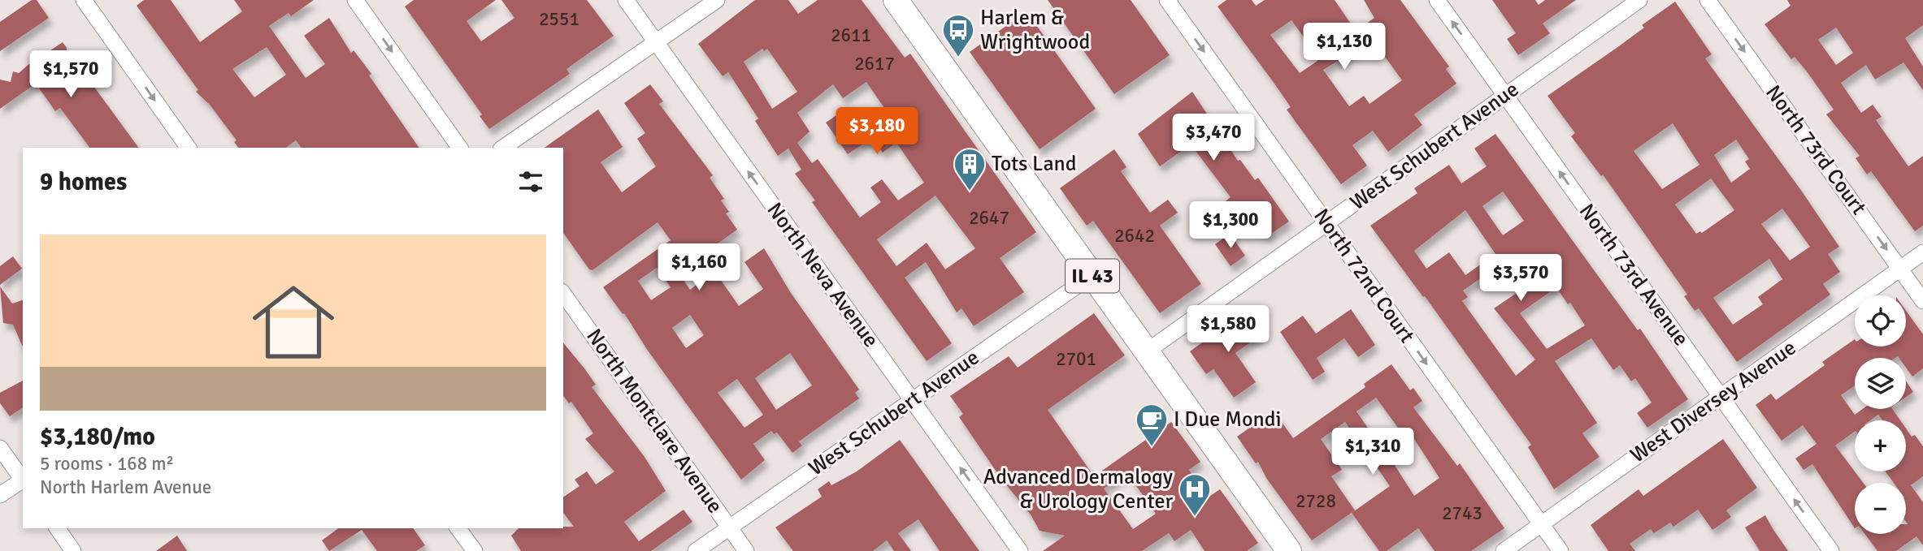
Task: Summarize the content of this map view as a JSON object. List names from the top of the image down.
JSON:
{
  "streets": {
    "main road": ["IL 43"],
    "street": [
      "West Schubert Avenue",
      "North 73rd Court",
      "North Neva Avenue",
      "North 73rd Avenue",
      "North 72nd Court",
      "West Diversey Avenue",
      "North Montclare Avenue"
    ]
  },
  "crossings": [
    ["West Schubert Avenue", "North Neva Avenue"],
    ["West Schubert Avenue", "North 73rd Avenue"],
    ["West Schubert Avenue", "IL 43"],
    ["West Schubert Avenue", "North 72nd Court"],
    ["West Schubert Avenue", "North Montclare Avenue"],
    ["North 73rd Court", "West Diversey Avenue"],
    ["North 73rd Avenue", "West Diversey Avenue"],
    ["North 72nd Court", "West Diversey Avenue"]
  ],
  "one_way": [
    "North 73rd Court",
    "North Neva Avenue",
    "North 73rd Avenue",
    "North 72nd Court"
  ],
  "places": {
    "bus stop": ["Harlem & Wrightwood"],
    "building": ["Tots Land"],
    "cafe": ["I Due Mondi"],
    "hospital": ["Advanced Dermalogy & Urology Center"]
  },
  "house_numbers": [
    "2551",
    "2611",
    "2617",
    "2647",
    "2642",
    "2701",
    "2728",
    "2743"
  ],
  "page": {
    "price": [
      "$1,130",
      "$1,570",
      "$3,180",
      "$3,470",
      "$1,300",
      "$1,160",
      "$3,570",
      "$1,580",
      "$1,310"
    ],
    "heading": "9 homes",
    "list": [
      {
        "name": "$3,180/mo",
        "note": "5 rooms · 168 m² · North Harlem Avenue"
      }
    ],
    "map_buttons": ["+", "−"]
  }
}
